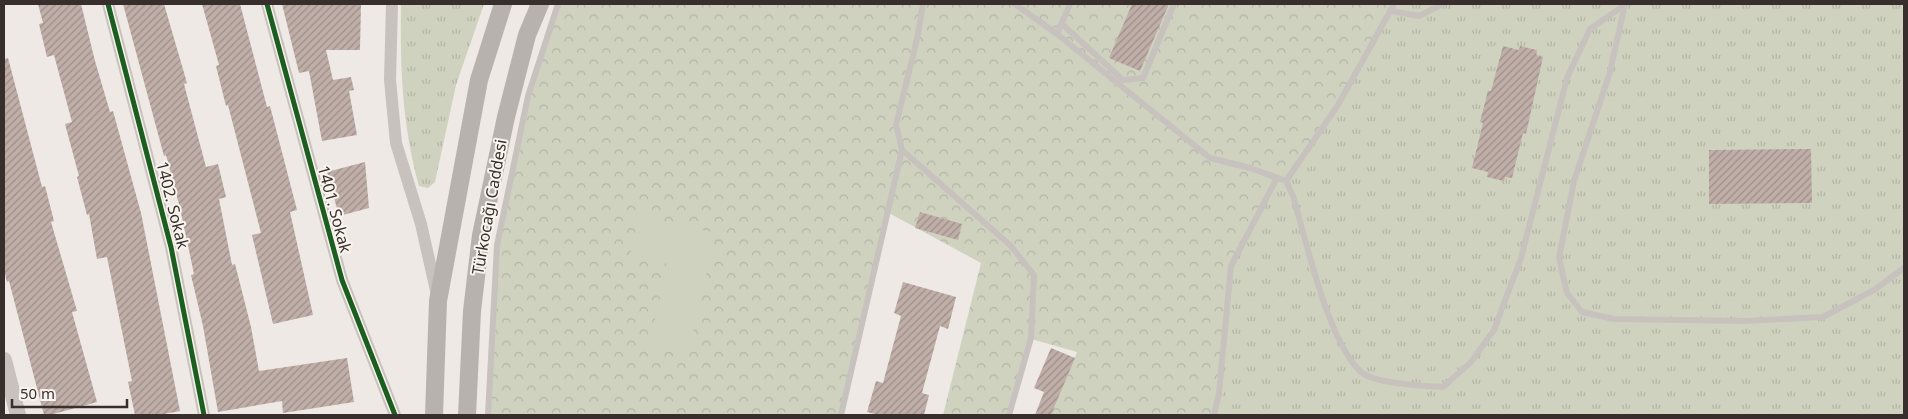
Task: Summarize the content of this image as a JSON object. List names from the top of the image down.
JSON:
{
  "streets": {
    "main road": ["Türkocağı Caddesi"],
    "street": ["1402. Sokak", "1401. Sokak"]
  },
  "scale_bar": "50 m"
}
